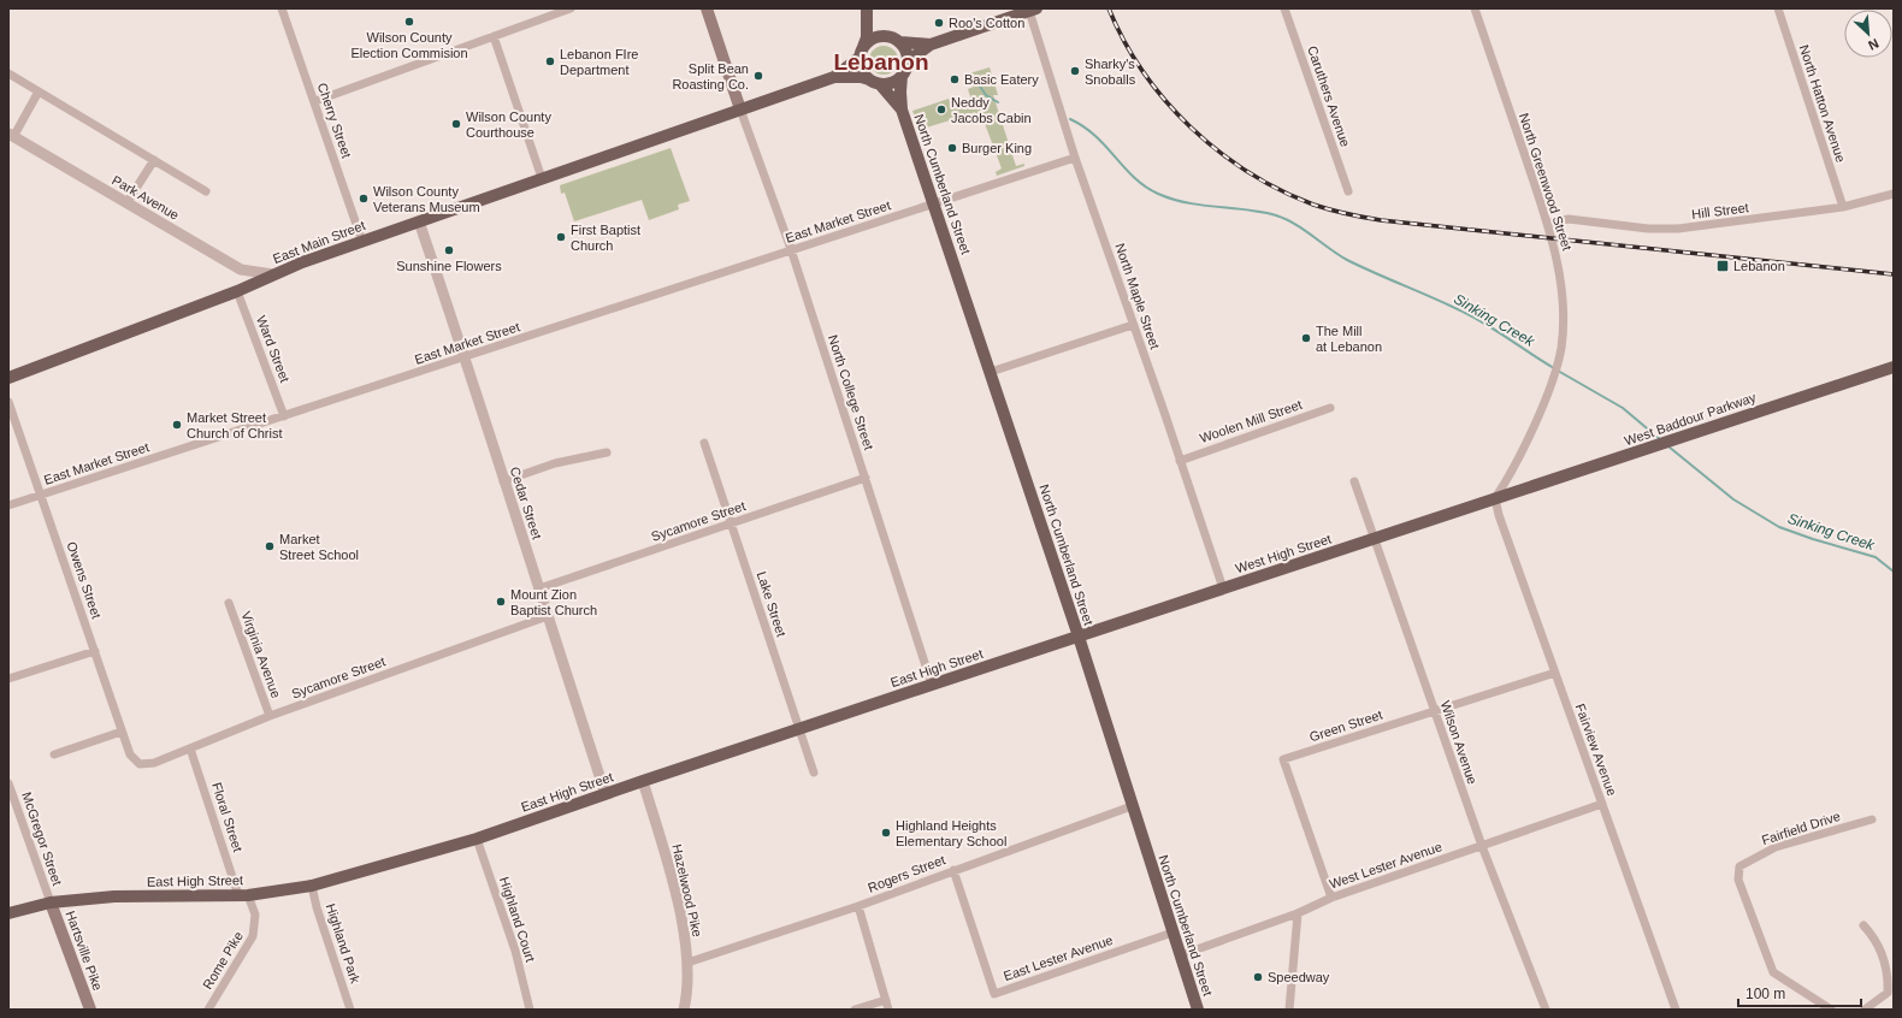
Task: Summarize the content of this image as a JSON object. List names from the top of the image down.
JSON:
{
  "streets": {
    "main road": [
      "North Cumberland Street",
      "East Main Street",
      "West Baddour Parkway",
      "West High Street",
      "East High Street",
      "Hartsville Pike"
    ],
    "street": [
      "Caruthers Avenue",
      "North Hatton Avenue",
      "Cherry Street",
      "North Greenwood Street",
      "Park Avenue",
      "Hill Street",
      "East Market Street",
      "North Maple Street",
      "Ward Street",
      "North College Street",
      "Woolen Mill Street",
      "Cedar Street",
      "Sycamore Street",
      "Owens Street",
      "Lake Street",
      "Virginia Avenue",
      "Green Street",
      "Wilson Avenue",
      "Fairview Avenue",
      "Floral Street",
      "Fairfield Drive",
      "McGregor Street",
      "West Lester Avenue",
      "Rogers Street",
      "Hazelwood Pike",
      "Highland Court",
      "Highland Park",
      "East Lester Avenue",
      "Rome Pike"
    ]
  },
  "crossings": [
    ["North Hatton Avenue", "Hill Street"],
    ["Cherry Street", "East Main Street"],
    ["North Greenwood Street", "Hill Street"],
    ["North Greenwood Street", "West Baddour Parkway"],
    ["North Greenwood Street", "West High Street"],
    ["North Greenwood Street", "Fairview Avenue"],
    ["North Cumberland Street", "East Market Street"],
    ["North Cumberland Street", "East Main Street"],
    ["North Cumberland Street", "West High Street"],
    ["North Cumberland Street", "East High Street"],
    ["North Cumberland Street", "West Lester Avenue"],
    ["North Cumberland Street", "Rogers Street"],
    ["North Cumberland Street", "East Lester Avenue"],
    ["Park Avenue", "East Main Street"],
    ["East Market Street", "North Maple Street"],
    ["East Market Street", "Ward Street"],
    ["East Market Street", "North College Street"],
    ["East Market Street", "Cedar Street"],
    ["East Market Street", "Owens Street"],
    ["East Main Street", "Ward Street"],
    ["East Main Street", "North College Street"],
    ["East Main Street", "Cedar Street"],
    ["North Maple Street", "Woolen Mill Street"],
    ["North Maple Street", "West High Street"],
    ["North College Street", "Sycamore Street"],
    ["North College Street", "East High Street"],
    ["West Baddour Parkway", "West High Street"],
    ["West Baddour Parkway", "Fairview Avenue"],
    ["Cedar Street", "Sycamore Street"],
    ["Cedar Street", "East High Street"],
    ["Sycamore Street", "Owens Street"],
    ["Sycamore Street", "Lake Street"],
    ["Sycamore Street", "Virginia Avenue"],
    ["Sycamore Street", "Floral Street"],
    ["West High Street", "East High Street"],
    ["West High Street", "Wilson Avenue"],
    ["West High Street", "Fairview Avenue"],
    ["Lake Street", "East High Street"],
    ["East High Street", "Floral Street"],
    ["East High Street", "McGregor Street"],
    ["East High Street", "Hazelwood Pike"],
    ["East High Street", "Highland Court"],
    ["East High Street", "Highland Park"],
    ["East High Street", "Hartsville Pike"],
    ["East High Street", "Rome Pike"],
    ["Green Street", "Wilson Avenue"],
    ["Green Street", "Fairview Avenue"],
    ["Green Street", "West Lester Avenue"],
    ["Wilson Avenue", "West Lester Avenue"],
    ["Fairview Avenue", "West Lester Avenue"],
    ["Floral Street", "Rome Pike"],
    ["McGregor Street", "Hartsville Pike"],
    ["Rogers Street", "Hazelwood Pike"],
    ["Rogers Street", "East Lester Avenue"]
  ],
  "districts": ["Lebanon"],
  "water": ["Sinking Creek"],
  "places": {
    "other": [
      "Wilson County Election Commision",
      "Roo's Cotton",
      "Lebanon FIre Department",
      "Sharky's Snoballs",
      "Split Bean Roasting Co.",
      "Basic Eatery",
      "Neddy Jacobs Cabin",
      "Wilson County Courthouse",
      "Burger King",
      "Wilson County Veterans Museum",
      "First Baptist Church",
      "Sunshine Flowers",
      "The Mill at Lebanon",
      "Market Street Church of Christ",
      "Market Street School",
      "Mount Zion Baptist Church",
      "Highland Heights Elementary School",
      "Speedway"
    ],
    "transit": ["Lebanon"]
  },
  "scale_bar": "100 m",
  "north": "bottom right"
}
